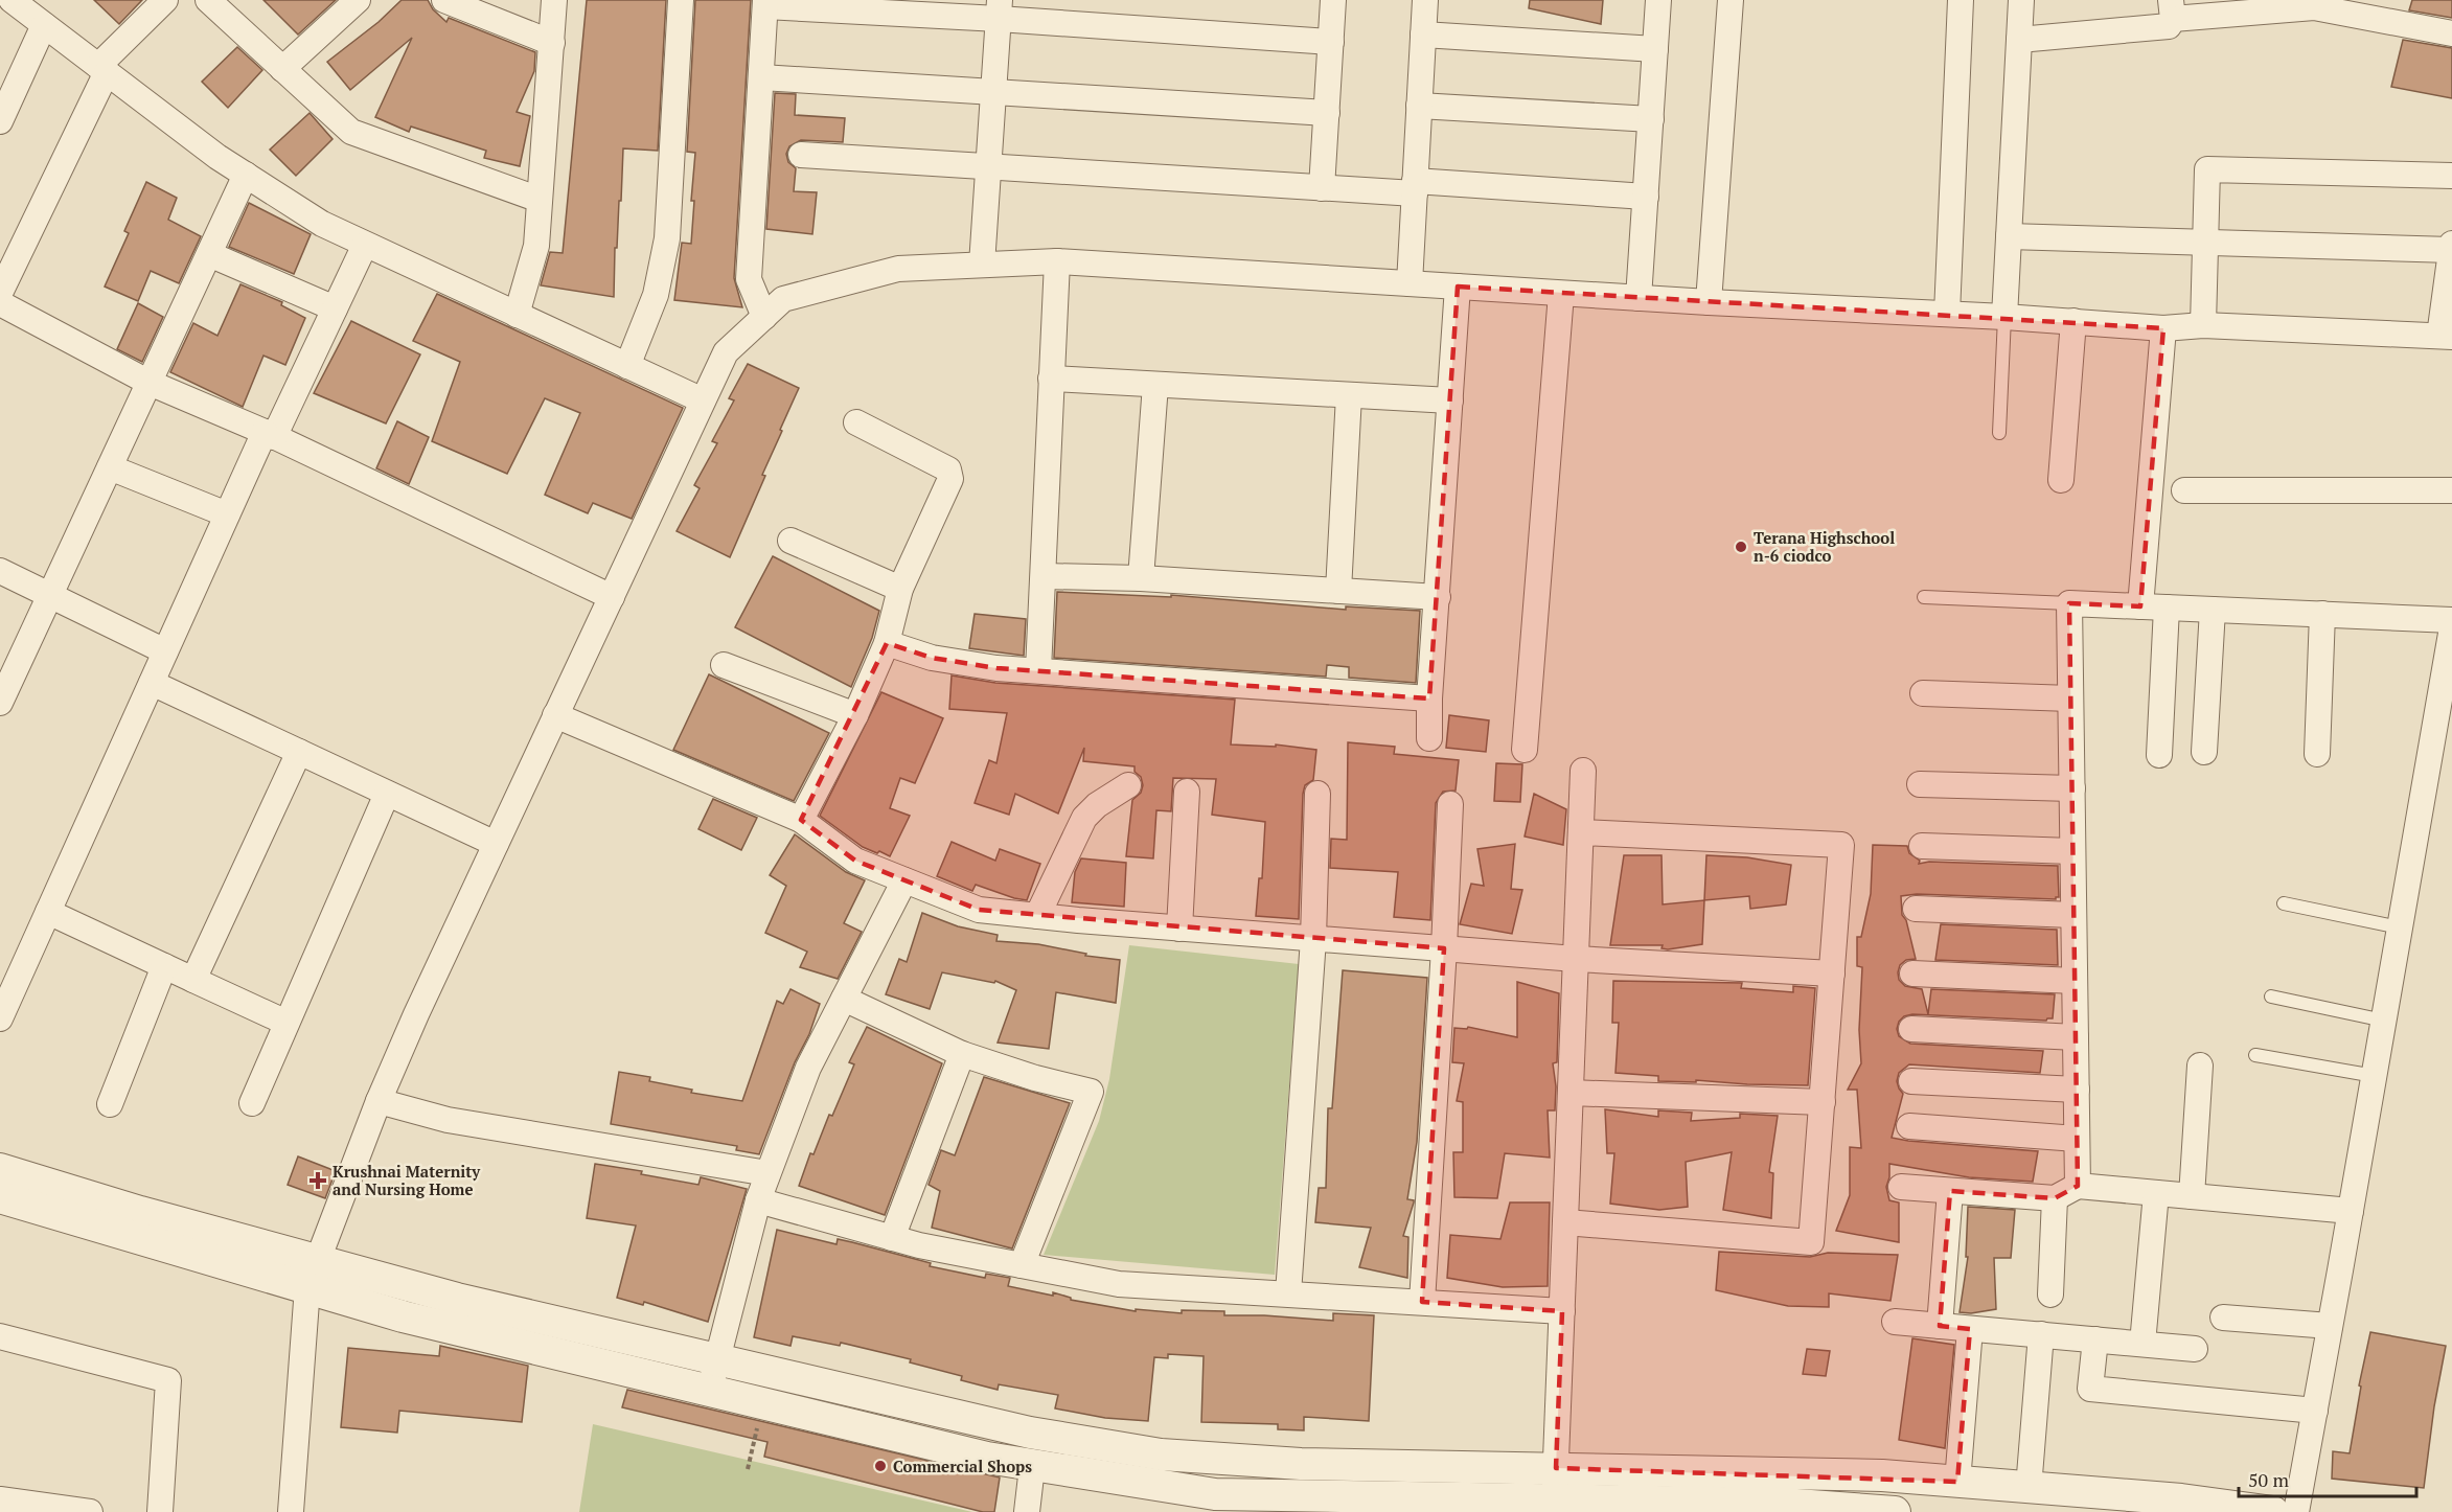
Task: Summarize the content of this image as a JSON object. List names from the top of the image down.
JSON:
{
  "places": {
    "other": ["Terana Highschool n-6 ciodco", "Commercial Shops"],
    "health": ["Krushnai Maternity and Nursing Home"]
  },
  "scale_bar": "50 m"
}
